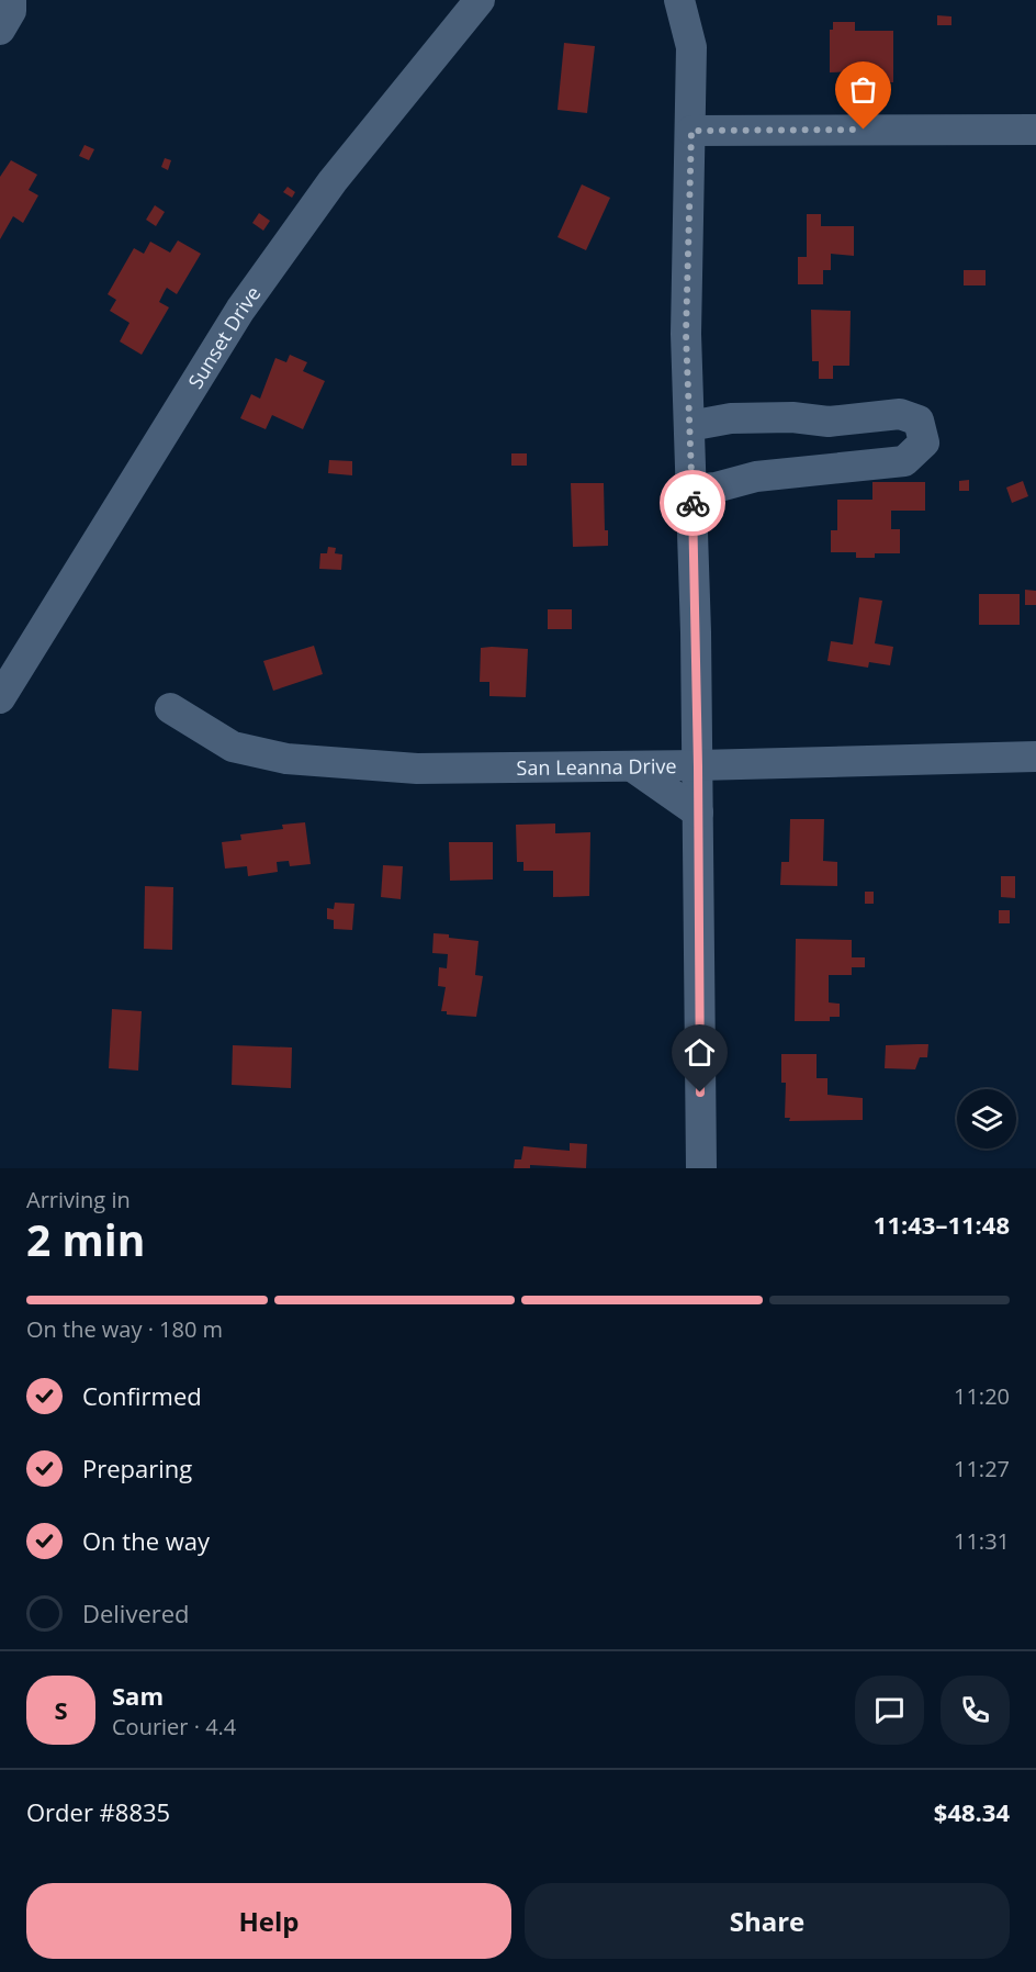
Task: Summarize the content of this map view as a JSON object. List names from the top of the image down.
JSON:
{
  "streets": {
    "street": ["Sunset Drive", "San Leanna Drive"]
  },
  "page": {
    "heading": ["2 min", "Arriving in", "11:43–11:48"],
    "panel": [
      "Sam",
      "Courier · 4.4",
      "Order #8835",
      "$48.34"
    ],
    "bar": "On the way · 180 m",
    "list": [
      ["Confirmed", "11:20"],
      ["Preparing", "11:27"],
      ["On the way", "11:31"],
      "Delivered"
    ],
    "round": "S",
    "buttons": ["Help", "Share"]
  }
}
